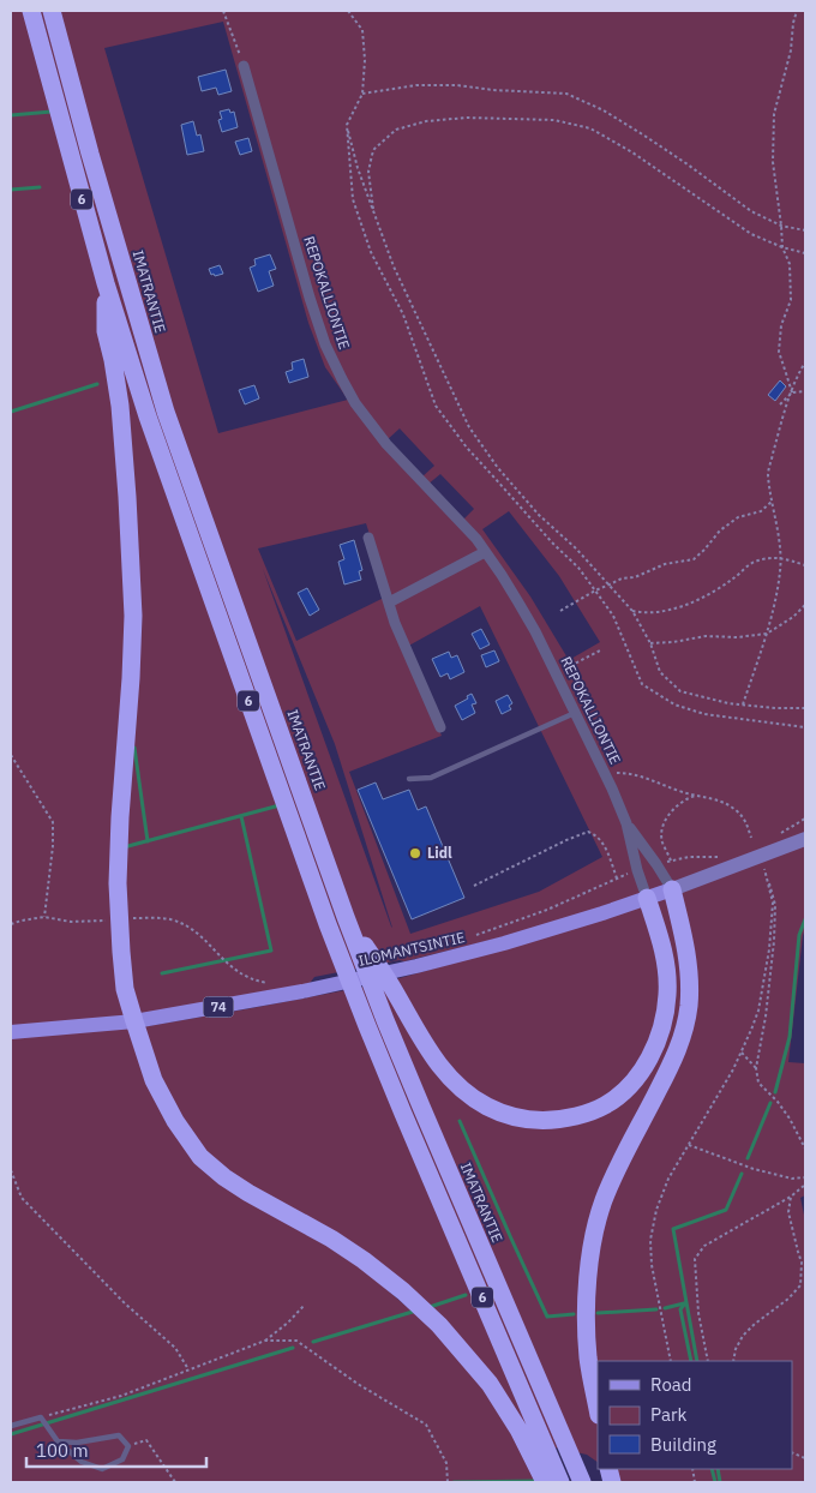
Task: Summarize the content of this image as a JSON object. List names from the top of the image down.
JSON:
{
  "streets": {
    "highway": ["6", "IMATRANTIE"],
    "main road": ["ILOMANTSINTIE", "74"],
    "street": ["REPOKALLIONTIE"]
  },
  "crossings": [
    ["REPOKALLIONTIE", "ILOMANTSINTIE"]
  ],
  "places": ["Lidl"],
  "legend": ["Road", "Park", "Building"],
  "scale_bar": "100 m"
}
